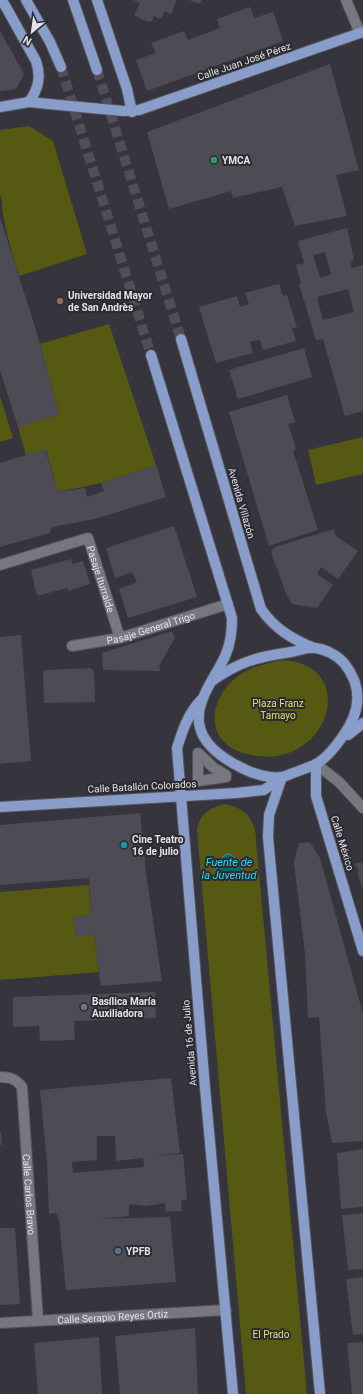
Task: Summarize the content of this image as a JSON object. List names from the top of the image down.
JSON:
{
  "streets": {
    "main road": [
      "Calle Juan José Pérez",
      "Avenida Villazón",
      "Calle Batallón Colorados",
      "Calle México",
      "Avenida 16 de Julio"
    ],
    "street": [
      "Pasaje Iturralde",
      "Pasaje General Trigo",
      "Calle Carlos Bravo",
      "Calle Serapio Reyes Ortiz"
    ]
  },
  "crossings": [
    ["Pasaje Iturralde", "Pasaje General Trigo"],
    ["Calle Batallón Colorados", "Avenida 16 de Julio"],
    ["Avenida 16 de Julio", "Calle Serapio Reyes Ortiz"],
    ["Calle Carlos Bravo", "Calle Serapio Reyes Ortiz"]
  ],
  "water": ["Fuente de la Juventud"],
  "parks": ["Plaza Franz Tamayo", "El Prado"],
  "places": [
    "YMCA",
    "Universidad Mayor de San Andrès",
    "Cine Teatro 16 de julio",
    "Basílica María Auxiliadora",
    "YPFB"
  ],
  "north": "bottom left"
}
